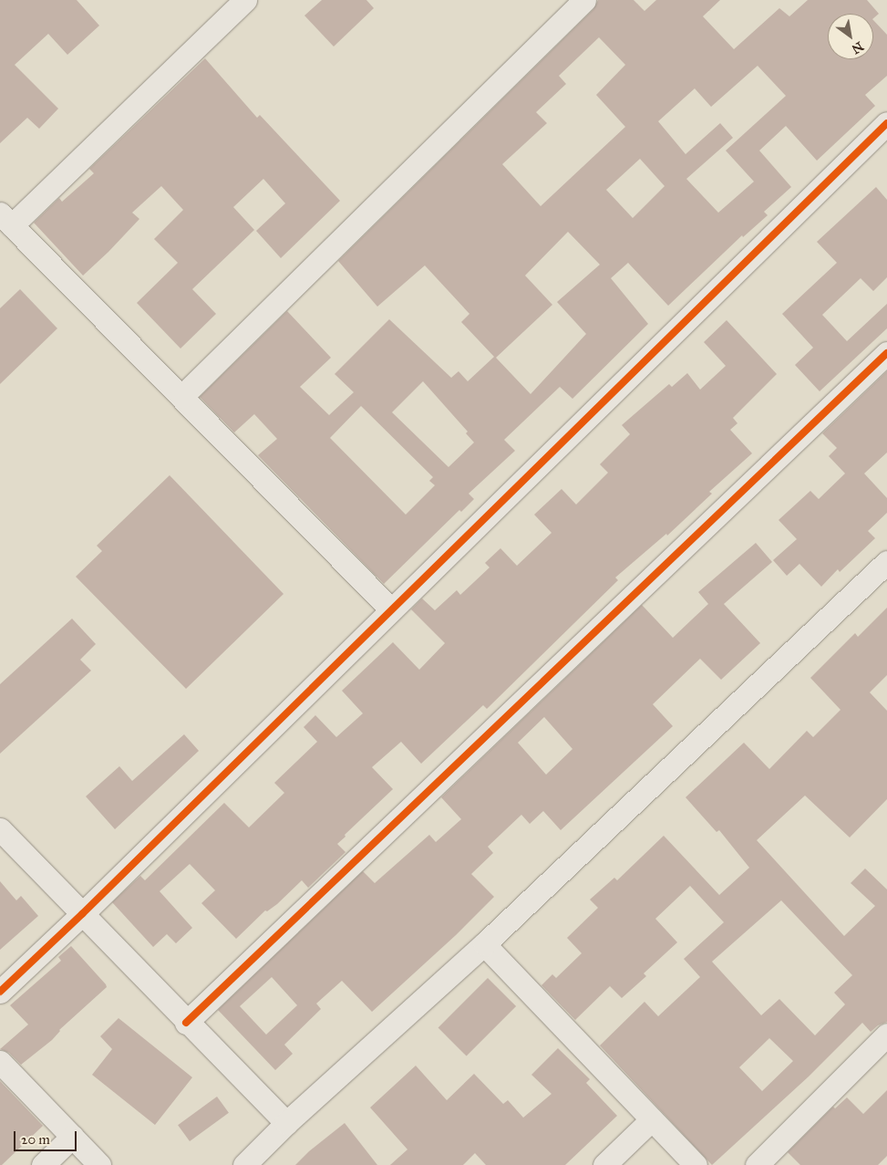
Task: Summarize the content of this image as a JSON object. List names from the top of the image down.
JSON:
{
  "scale_bar": "20 m",
  "north": "bottom right"
}
